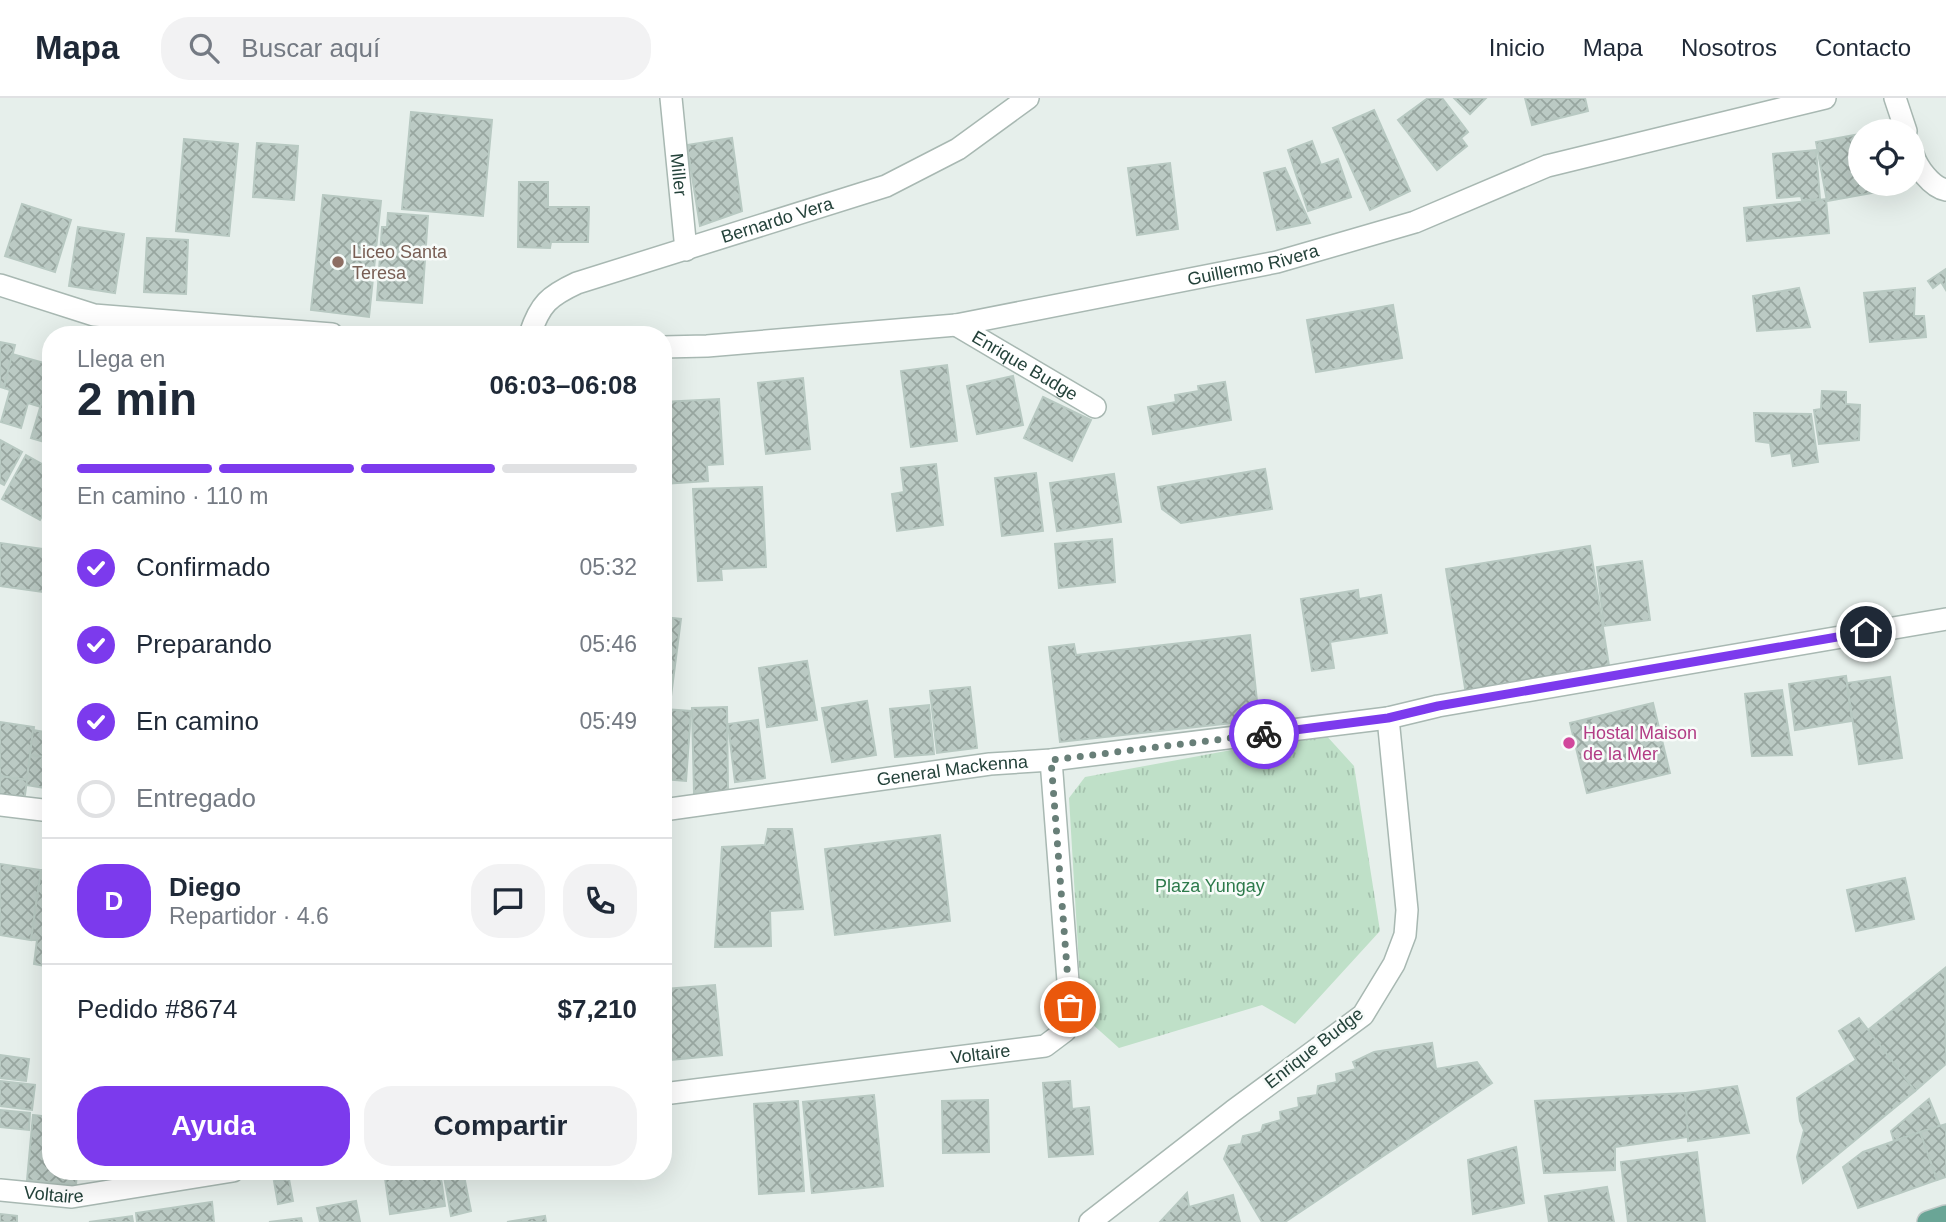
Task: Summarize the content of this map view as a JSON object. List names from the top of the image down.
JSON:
{
  "streets": {
    "street": [
      "Miller",
      "Bernardo Vera",
      "Guillermo Rivera",
      "Enrique Budge",
      "General Mackenna",
      "Voltaire"
    ]
  },
  "crossings": [
    ["Miller", "Bernardo Vera"],
    ["Guillermo Rivera", "Enrique Budge"],
    ["Enrique Budge", "General Mackenna"],
    ["General Mackenna", "Voltaire"]
  ],
  "parks": ["Plaza Yungay"],
  "places": ["Liceo Santa Teresa", "Hostal Maison de la Mer"],
  "page": {
    "header": "Mapa",
    "search": "Buscar aquí",
    "nav": [
      "Inicio",
      "Mapa",
      "Nosotros",
      "Contacto"
    ],
    "heading": ["2 min", "Llega en", "06:03–06:08"],
    "panel": [
      "Diego",
      "Repartidor · 4.6",
      "Pedido #8674",
      "$7,210"
    ],
    "bar": "En camino · 110 m",
    "list": [
      ["Confirmado", "05:32"],
      ["Preparando", "05:46"],
      ["En camino", "05:49"],
      "Entregado"
    ],
    "round": "D",
    "buttons": ["Ayuda", "Compartir"]
  }
}
